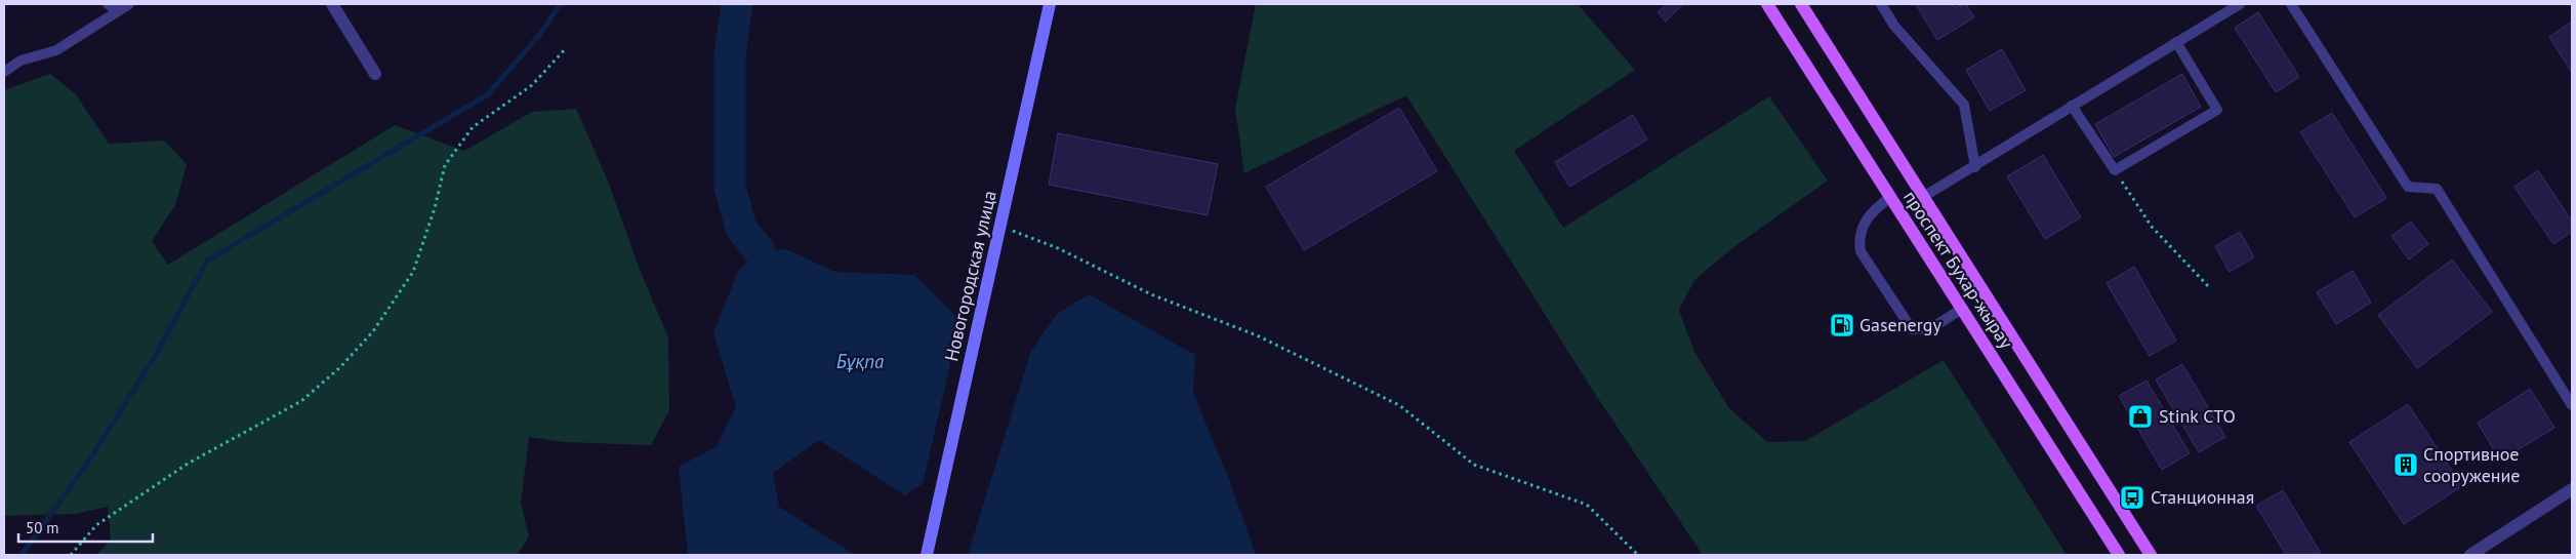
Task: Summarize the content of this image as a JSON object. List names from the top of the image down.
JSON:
{
  "streets": {
    "main road": ["проспект Бухар-жырау"],
    "street": ["Новогородская улица"]
  },
  "water": ["Бұқпа"],
  "places": {
    "fuel station": ["Gasenergy"],
    "shop": ["Stink СТО"],
    "building": ["Спортивное сооружение"],
    "bus stop": ["Станционная"]
  },
  "scale_bar": "50 m"
}
